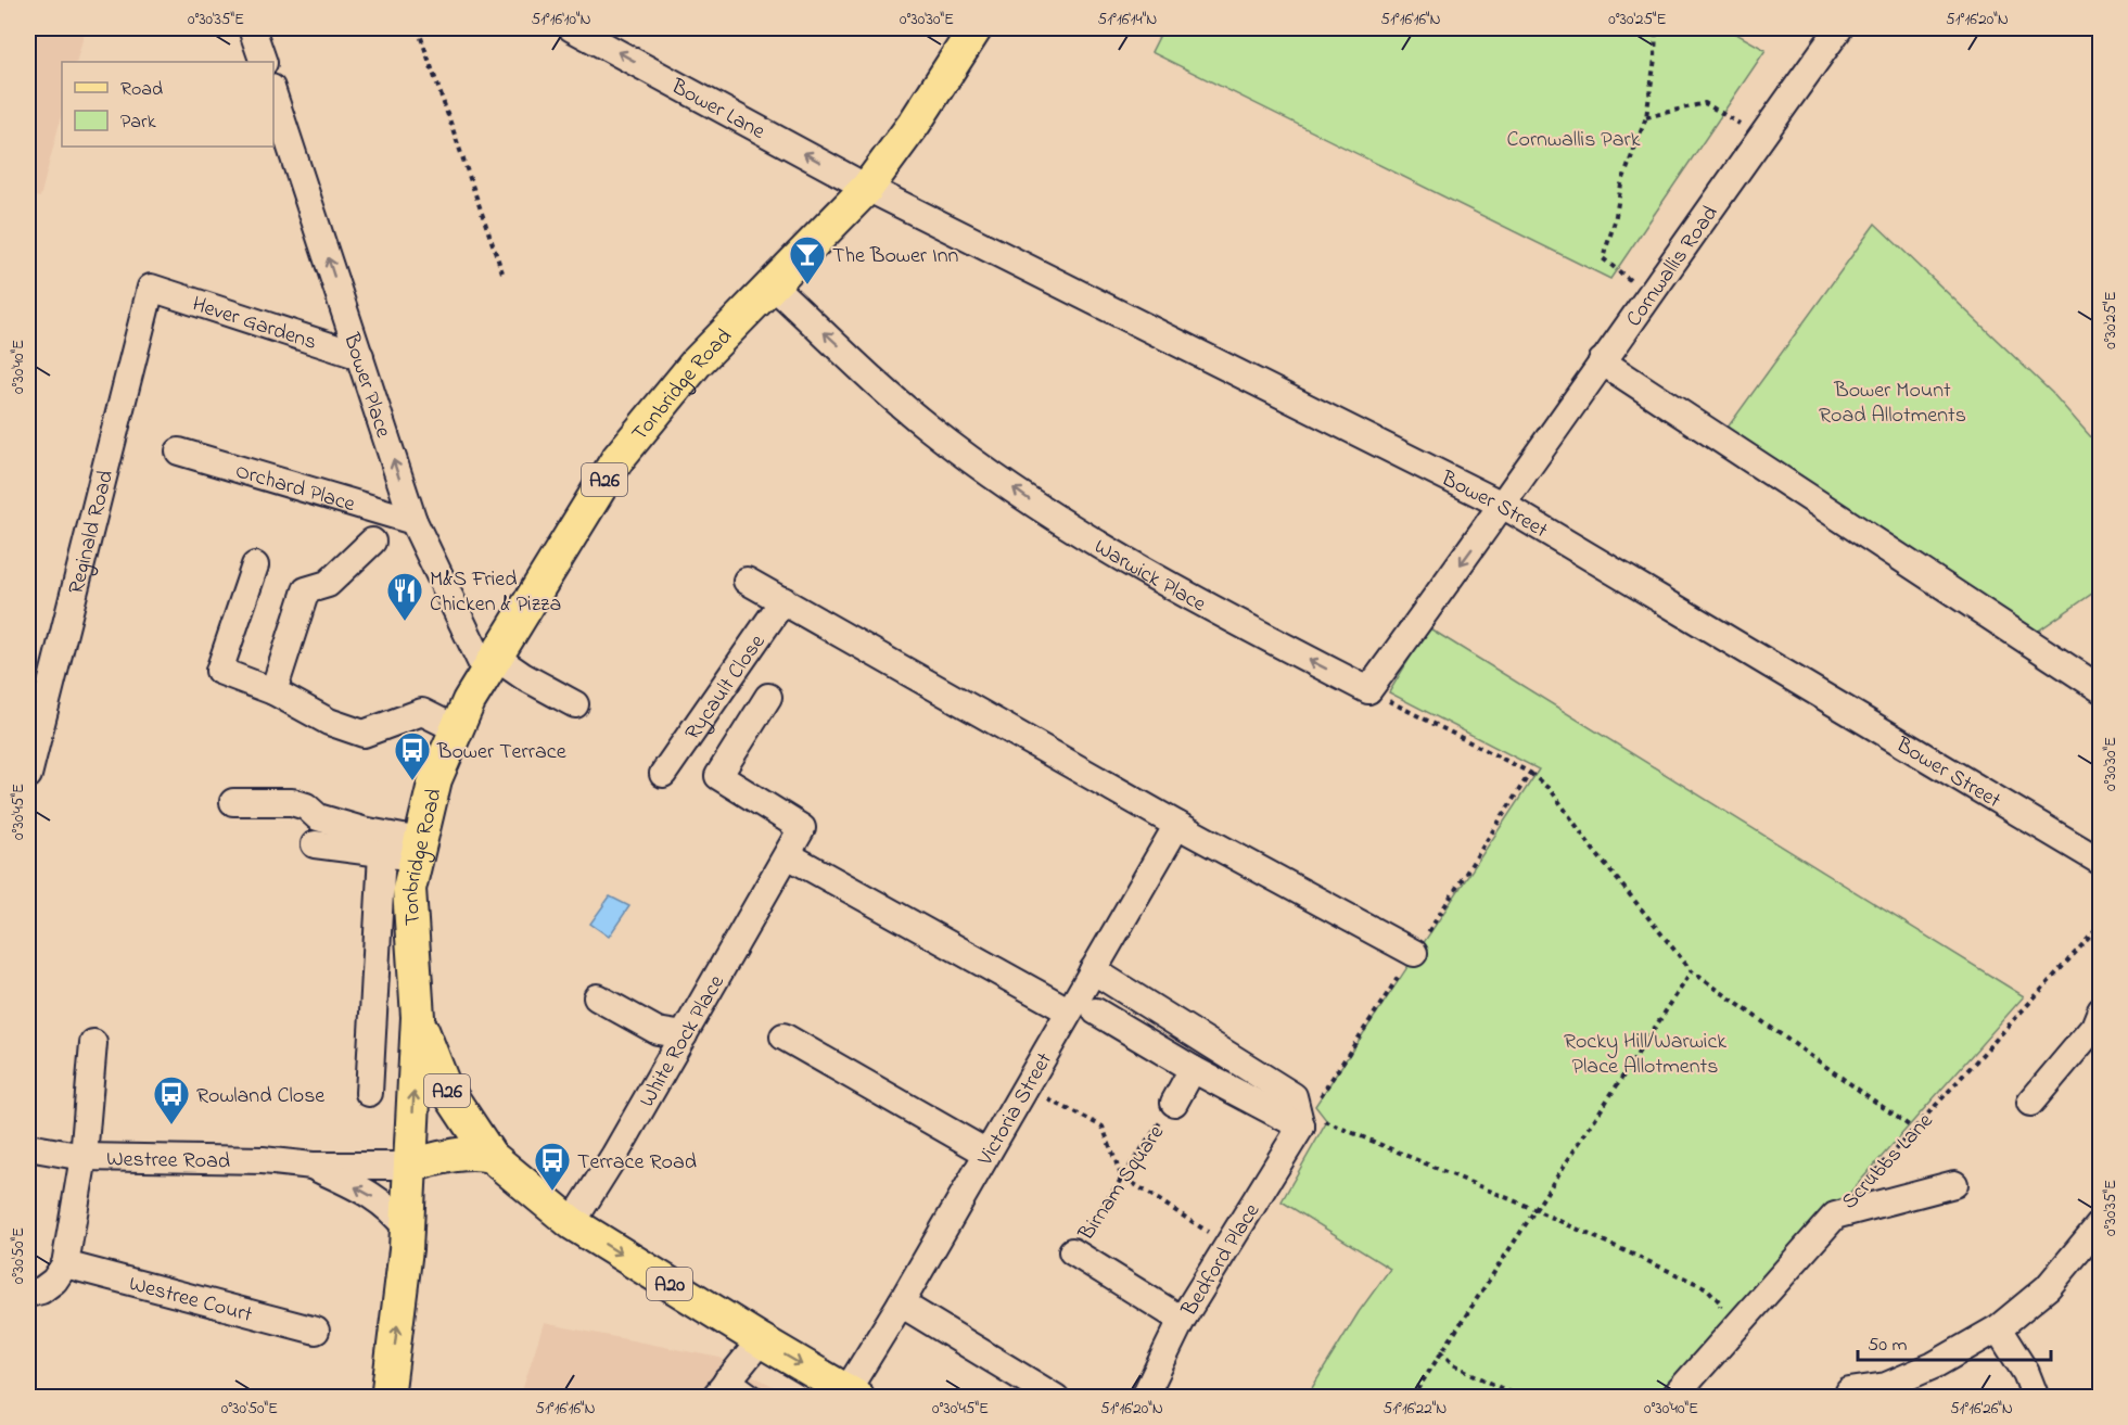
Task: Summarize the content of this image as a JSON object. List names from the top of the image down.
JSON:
{
  "streets": {
    "main road": [
      "Tonbridge Road",
      "A26",
      "Westree Road",
      "A20"
    ],
    "street": [
      "Bower Lane",
      "Cornwallis Road",
      "Hever Gardens",
      "Bower Place",
      "Orchard Place",
      "Bower Street",
      "Reginald Road",
      "Warwick Place",
      "Rycault Close",
      "White Rock Place",
      "Victoria Street",
      "Scrubbs Lane",
      "Birnam Square",
      "Bedford Place",
      "Westree Court"
    ]
  },
  "crossings": [
    ["Bower Lane", "Tonbridge Road"],
    ["Bower Lane", "Bower Street"],
    ["Cornwallis Road", "Bower Street"],
    ["Hever Gardens", "Bower Place"],
    ["Hever Gardens", "Reginald Road"],
    ["Bower Place", "Tonbridge Road"],
    ["Bower Place", "Orchard Place"],
    ["Tonbridge Road", "A26"],
    ["Tonbridge Road", "Bower Street"],
    ["Tonbridge Road", "Warwick Place"],
    ["Tonbridge Road", "Westree Road"],
    ["A26", "Westree Road"],
    ["A26", "A20"],
    ["White Rock Place", "A20"],
    ["Victoria Street", "A20"],
    ["Westree Road", "A20"],
    ["Birnam Square", "Bedford Place"]
  ],
  "one_way": ["Bower Lane", "Bower Place"],
  "parks": ["Cornwallis Park", "Bower Mount Road Allotments", "Rocky Hill/Warwick Place Allotments"],
  "places": {
    "bar": ["The Bower Inn"],
    "restaurant": ["M&S Fried Chicken & Pizza"],
    "bus stop": ["Bower Terrace", "Rowland Close", "Terrace Road"]
  },
  "legend": ["Road", "Park"],
  "scale_bar": "50 m",
  "coordinates": [
    "0°30'35\"E",
    "51°16'10\"N",
    "0°30'30\"E",
    "51°16'14\"N",
    "51°16'16\"N",
    "0°30'25\"E",
    "51°16'20\"N",
    "0°30'40\"E",
    "0°30'45\"E",
    "0°30'50\"E",
    "51°16'22\"N",
    "51°16'26\"N"
  ]
}
